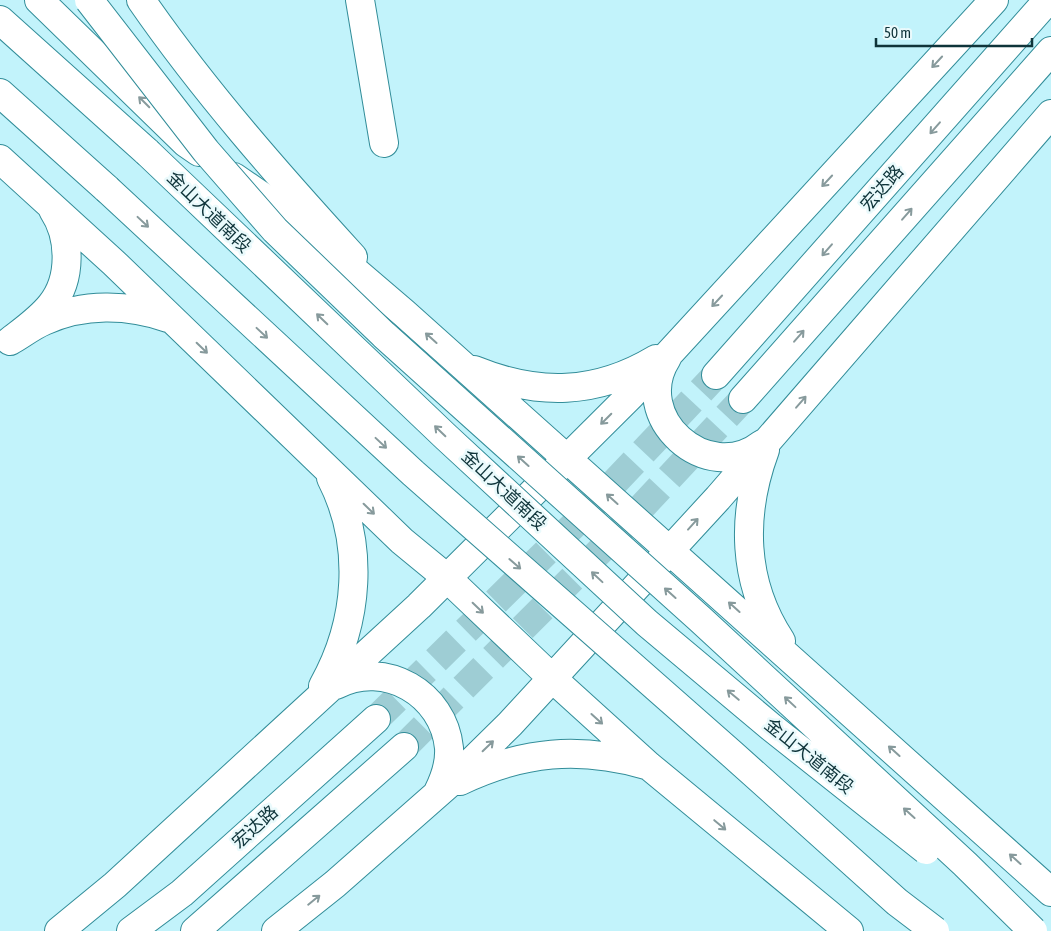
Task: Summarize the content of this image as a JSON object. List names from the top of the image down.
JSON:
{
  "streets": {
    "main road": ["宏达路", "金山大道南段"]
  },
  "scale_bar": "50 m"
}
